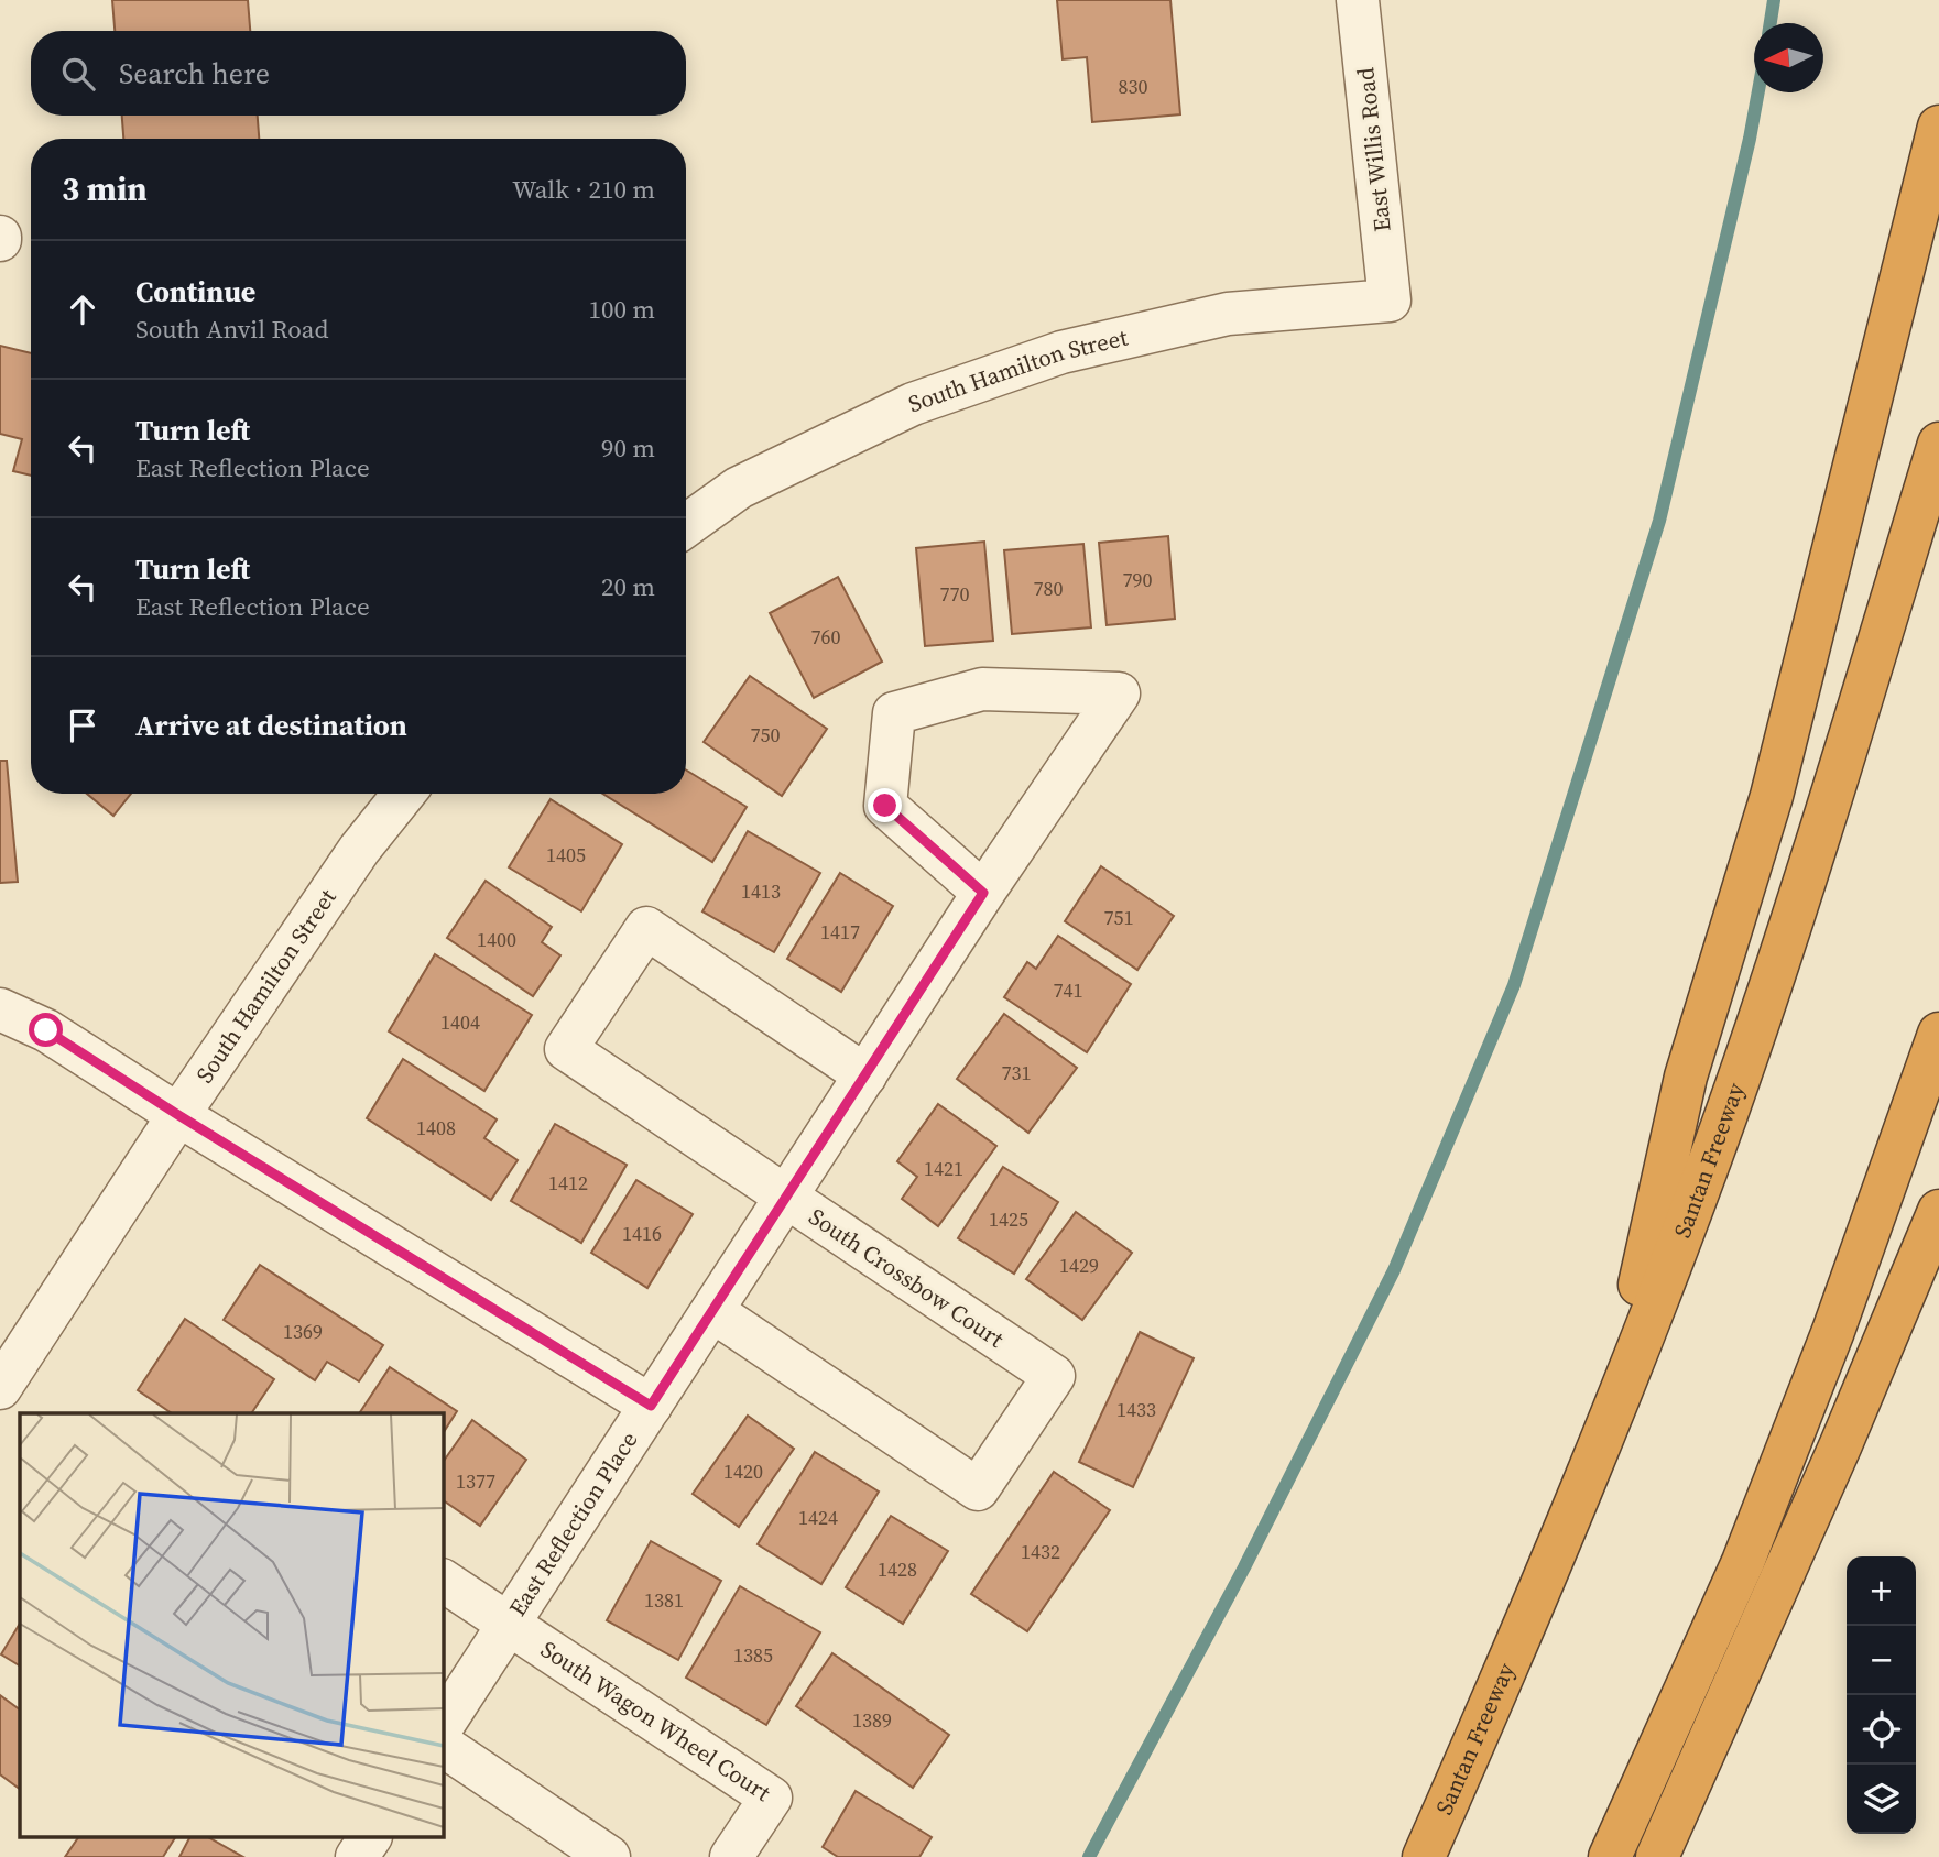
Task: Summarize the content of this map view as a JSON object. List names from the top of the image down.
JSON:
{
  "streets": {
    "highway": ["Santan Freeway"],
    "street": [
      "East Willis Road",
      "South Hamilton Street",
      "South Crossbow Court",
      "East Reflection Place",
      "South Wagon Wheel Court"
    ]
  },
  "crossings": [
    ["East Willis Road", "South Hamilton Street"],
    ["South Crossbow Court", "East Reflection Place"],
    ["East Reflection Place", "South Wagon Wheel Court"]
  ],
  "house_numbers": [
    "830",
    "790",
    "780",
    "770",
    "760",
    "750",
    "1405",
    "1413",
    "751",
    "1417",
    "1400",
    "741",
    "1404",
    "731",
    "1408",
    "1421",
    "1412",
    "1425",
    "1416",
    "1429",
    "1369",
    "1433",
    "1420",
    "1377",
    "1424",
    "1432",
    "1428",
    "1381",
    "1385",
    "1389"
  ],
  "north": "left",
  "page": {
    "search": "Search here",
    "heading": ["3 min", "Walk · 210 m"],
    "list": [
      ["Continue", "South Anvil Road", "100 m"],
      ["Turn left", "East Reflection Place", "90 m"],
      ["Turn left", "East Reflection Place", "20 m"],
      "Arrive at destination"
    ],
    "map_buttons": ["+", "−"]
  }
}
